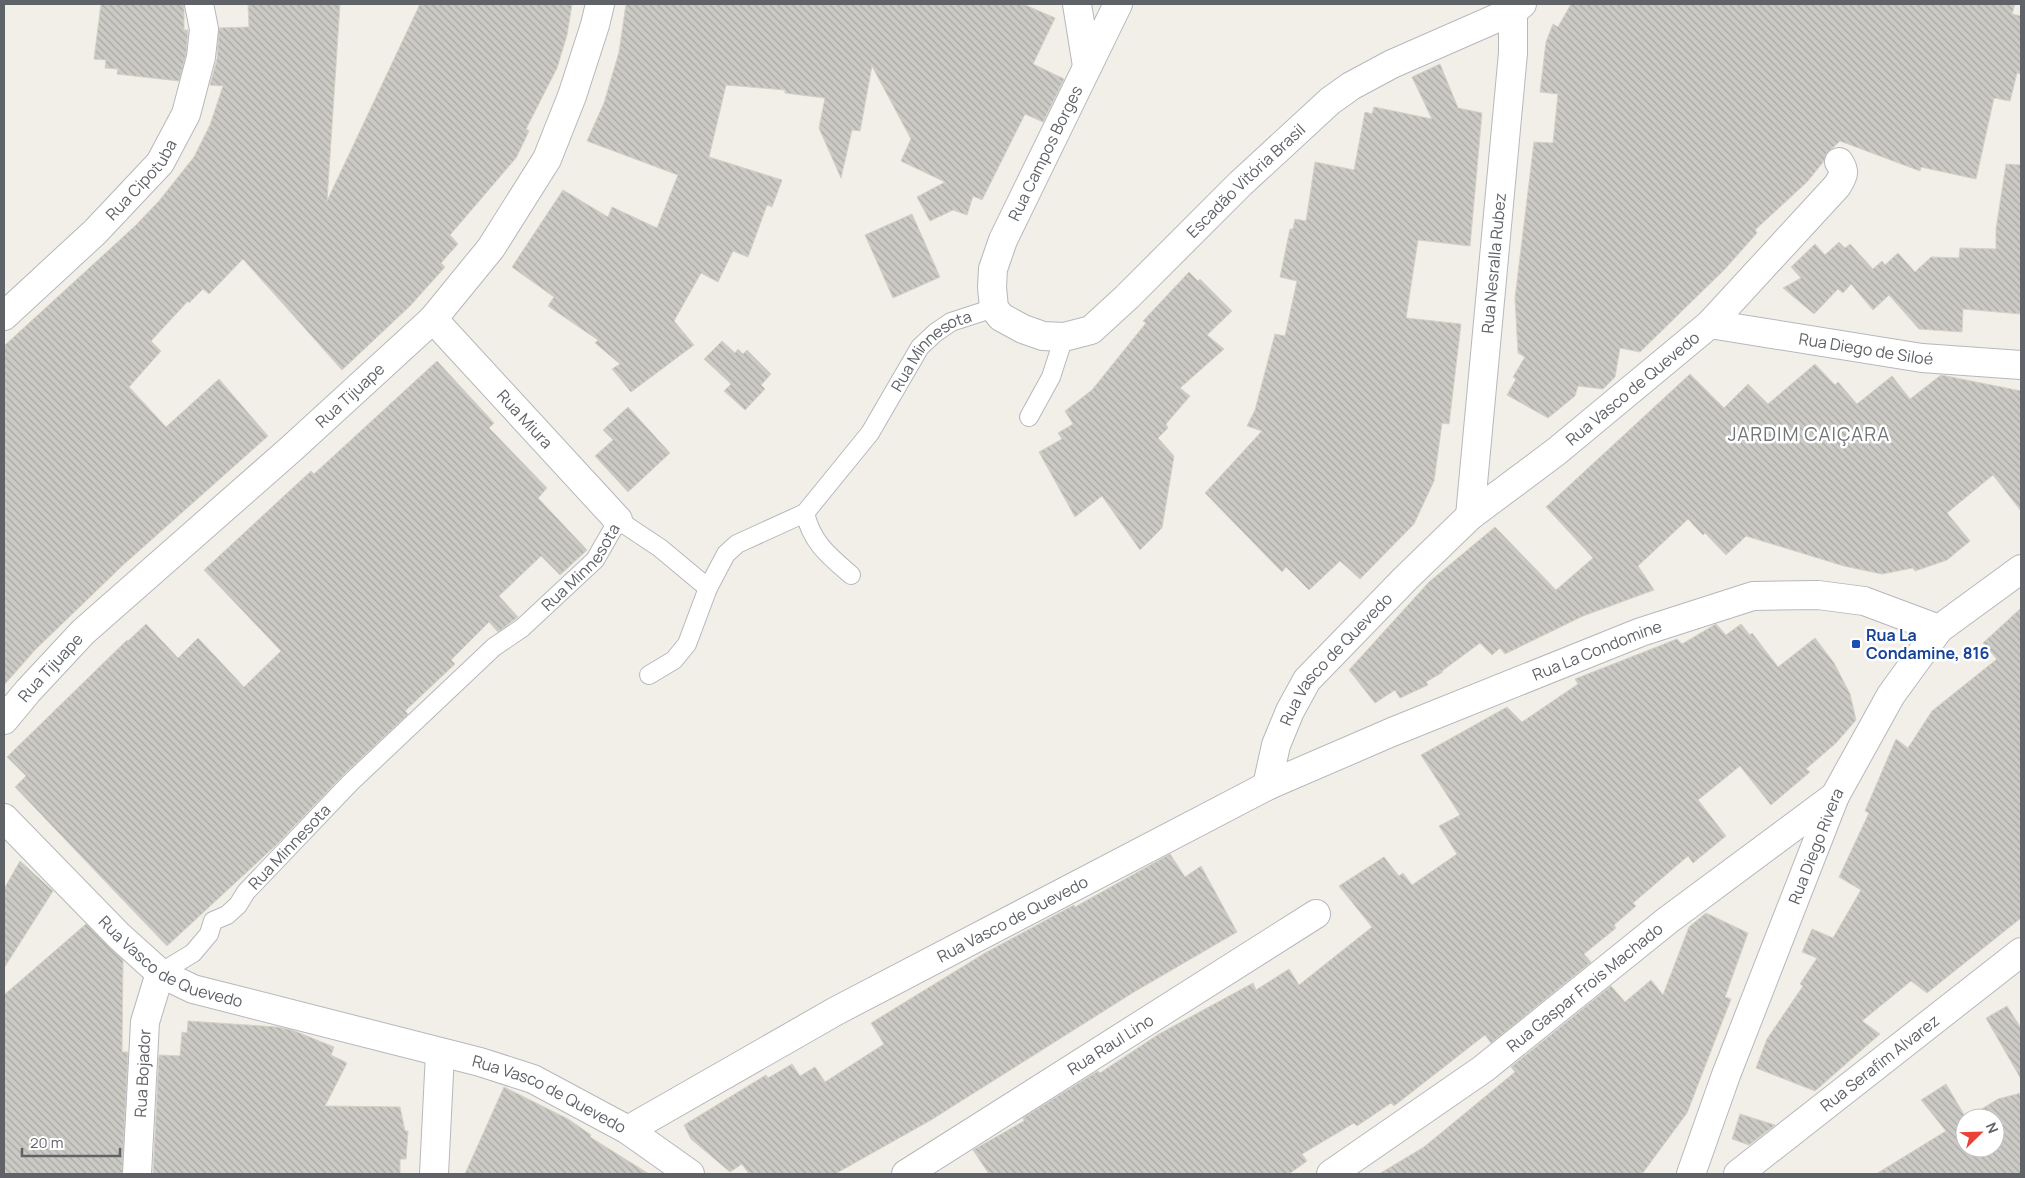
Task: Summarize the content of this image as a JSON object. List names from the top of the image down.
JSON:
{
  "streets": {
    "street": [
      "Rua Campos Borges",
      "Rua Cipotuba",
      "Escadão Vitória Brasil",
      "Rua Nesralla Rubez",
      "Rua Diego de Siloé",
      "Rua Vasco de Quevedo",
      "Rua Tijuape",
      "Rua Miura",
      "Rua La Condomine",
      "Rua Diego Rivera",
      "Rua Gaspar Frois Machado",
      "Rua Raul Lino",
      "Rua Serafim Alvarez",
      "Rua Bojador"
    ],
    "lane": ["Rua Minnesota"]
  },
  "crossings": [
    ["Rua Campos Borges", "Escadão Vitória Brasil"],
    ["Rua Campos Borges", "Rua Minnesota"],
    ["Escadão Vitória Brasil", "Rua Nesralla Rubez"],
    ["Escadão Vitória Brasil", "Rua Minnesota"],
    ["Rua Nesralla Rubez", "Rua Vasco de Quevedo"],
    ["Rua Diego de Siloé", "Rua Vasco de Quevedo"],
    ["Rua Minnesota", "Rua Vasco de Quevedo"],
    ["Rua Minnesota", "Rua Miura"],
    ["Rua Minnesota", "Rua Bojador"],
    ["Rua Vasco de Quevedo", "Rua La Condomine"],
    ["Rua Vasco de Quevedo", "Rua Bojador"],
    ["Rua Tijuape", "Rua Miura"],
    ["Rua La Condomine", "Rua Diego Rivera"],
    ["Rua Diego Rivera", "Rua Gaspar Frois Machado"]
  ],
  "districts": ["JARDIM CAIÇARA"],
  "places": {
    "transit": ["Rua La Condamine, 816"]
  },
  "scale_bar": "20 m",
  "north": "top right"
}
